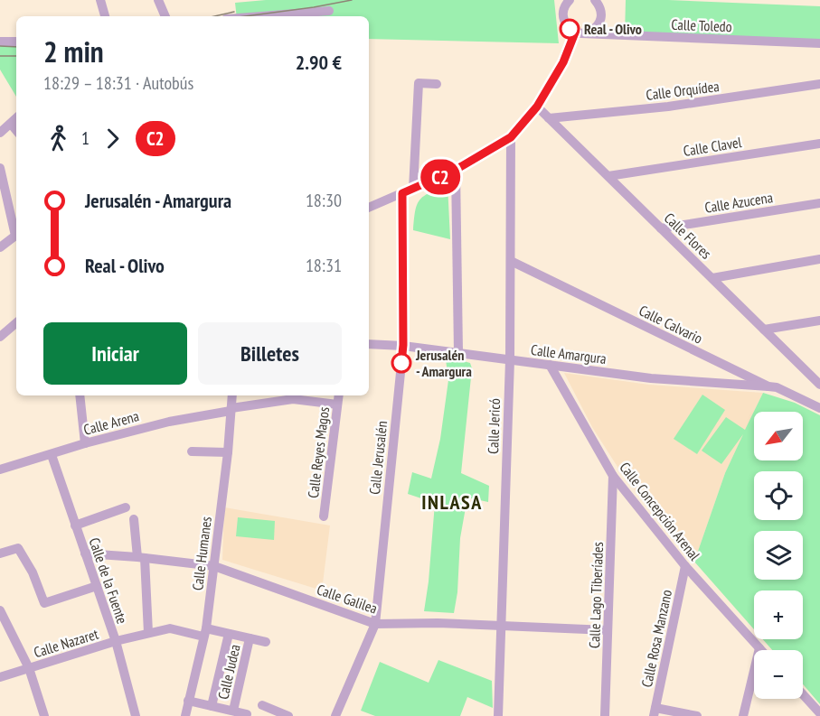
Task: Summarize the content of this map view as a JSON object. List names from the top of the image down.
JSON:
{
  "streets": {
    "street": [
      "Calle Toledo",
      "Calle Orquídea",
      "Calle Clavel",
      "Calle Azucena",
      "Calle Flores",
      "Calle Calvario",
      "Calle Amargura",
      "Calle Arena",
      "Calle Jericó",
      "Calle Reyes Magos",
      "Calle Jerusalén",
      "Calle Concepción Arenal",
      "Calle Humanes",
      "Calle de la Fuente",
      "Calle Lago Tiberíades",
      "Calle Galilea",
      "Calle Rosa Manzano",
      "Calle Nazaret",
      "Calle Judea"
    ]
  },
  "crossings": [
    ["Calle Orquídea", "Calle Flores"],
    ["Calle Clavel", "Calle Flores"],
    ["Calle Azucena", "Calle Flores"],
    ["Calle Calvario", "Calle Amargura"],
    ["Calle Calvario", "Calle Jericó"],
    ["Calle Amargura", "Calle Jericó"],
    ["Calle Amargura", "Calle Jerusalén"],
    ["Calle Amargura", "Calle Concepción Arenal"],
    ["Calle Arena", "Calle Reyes Magos"],
    ["Calle Arena", "Calle Humanes"],
    ["Calle Arena", "Calle de la Fuente"],
    ["Calle Jericó", "Calle Galilea"],
    ["Calle Jerusalén", "Calle Galilea"],
    ["Calle Concepción Arenal", "Calle Lago Tiberíades"],
    ["Calle Concepción Arenal", "Calle Rosa Manzano"],
    ["Calle Humanes", "Calle Galilea"],
    ["Calle Humanes", "Calle Nazaret"],
    ["Calle de la Fuente", "Calle Galilea"],
    ["Calle de la Fuente", "Calle Nazaret"],
    ["Calle Lago Tiberíades", "Calle Galilea"],
    ["Calle Nazaret", "Calle Judea"]
  ],
  "districts": ["INLASA"],
  "places": ["Real - Olivo", "Jerusalén - Amargura"],
  "lines": ["bus line C2"],
  "north": "bottom left",
  "page": {
    "on_map": "C2",
    "heading": ["2 min", "18:29 – 18:31 · Autobús", "2.90 €"],
    "legs": ["1", "C2"],
    "list": [
      {
        "name": "Jerusalén - Amargura",
        "value": "18:30"
      },
      {
        "name": "Real - Olivo",
        "value": "18:31"
      }
    ],
    "buttons": ["Iniciar", "Billetes"],
    "map_buttons": ["+", "−"]
  }
}
